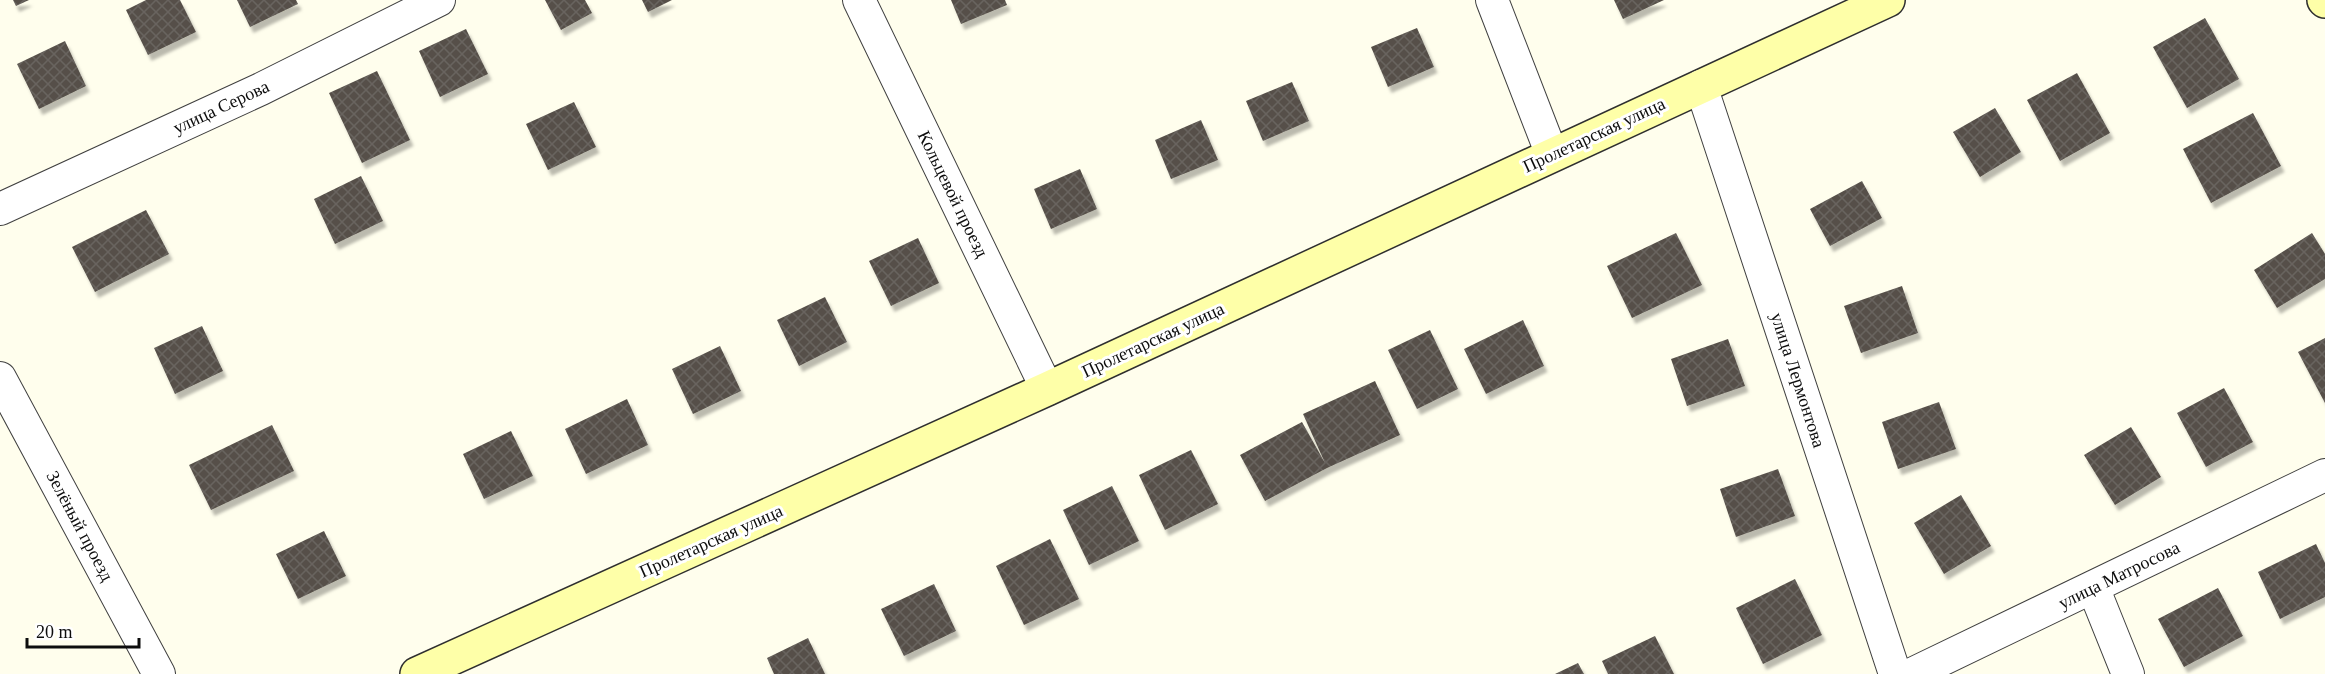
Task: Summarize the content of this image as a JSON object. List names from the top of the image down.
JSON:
{
  "streets": {
    "street": [
      "улица Серова",
      "Пролетарская улица",
      "Кольцевой проезд",
      "улица Лермонтова",
      "Зелёный проезд",
      "улица Матросова"
    ]
  },
  "crossings": [
    ["Пролетарская улица", "Кольцевой проезд"],
    ["Пролетарская улица", "улица Лермонтова"]
  ],
  "scale_bar": "20 m"
}
